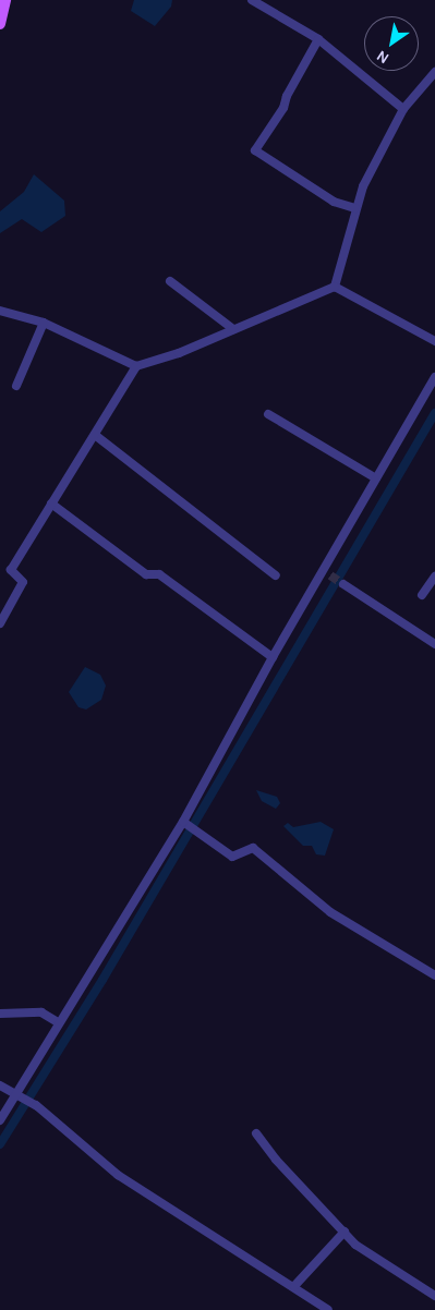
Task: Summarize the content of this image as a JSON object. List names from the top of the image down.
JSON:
{
  "north": "bottom left"
}
